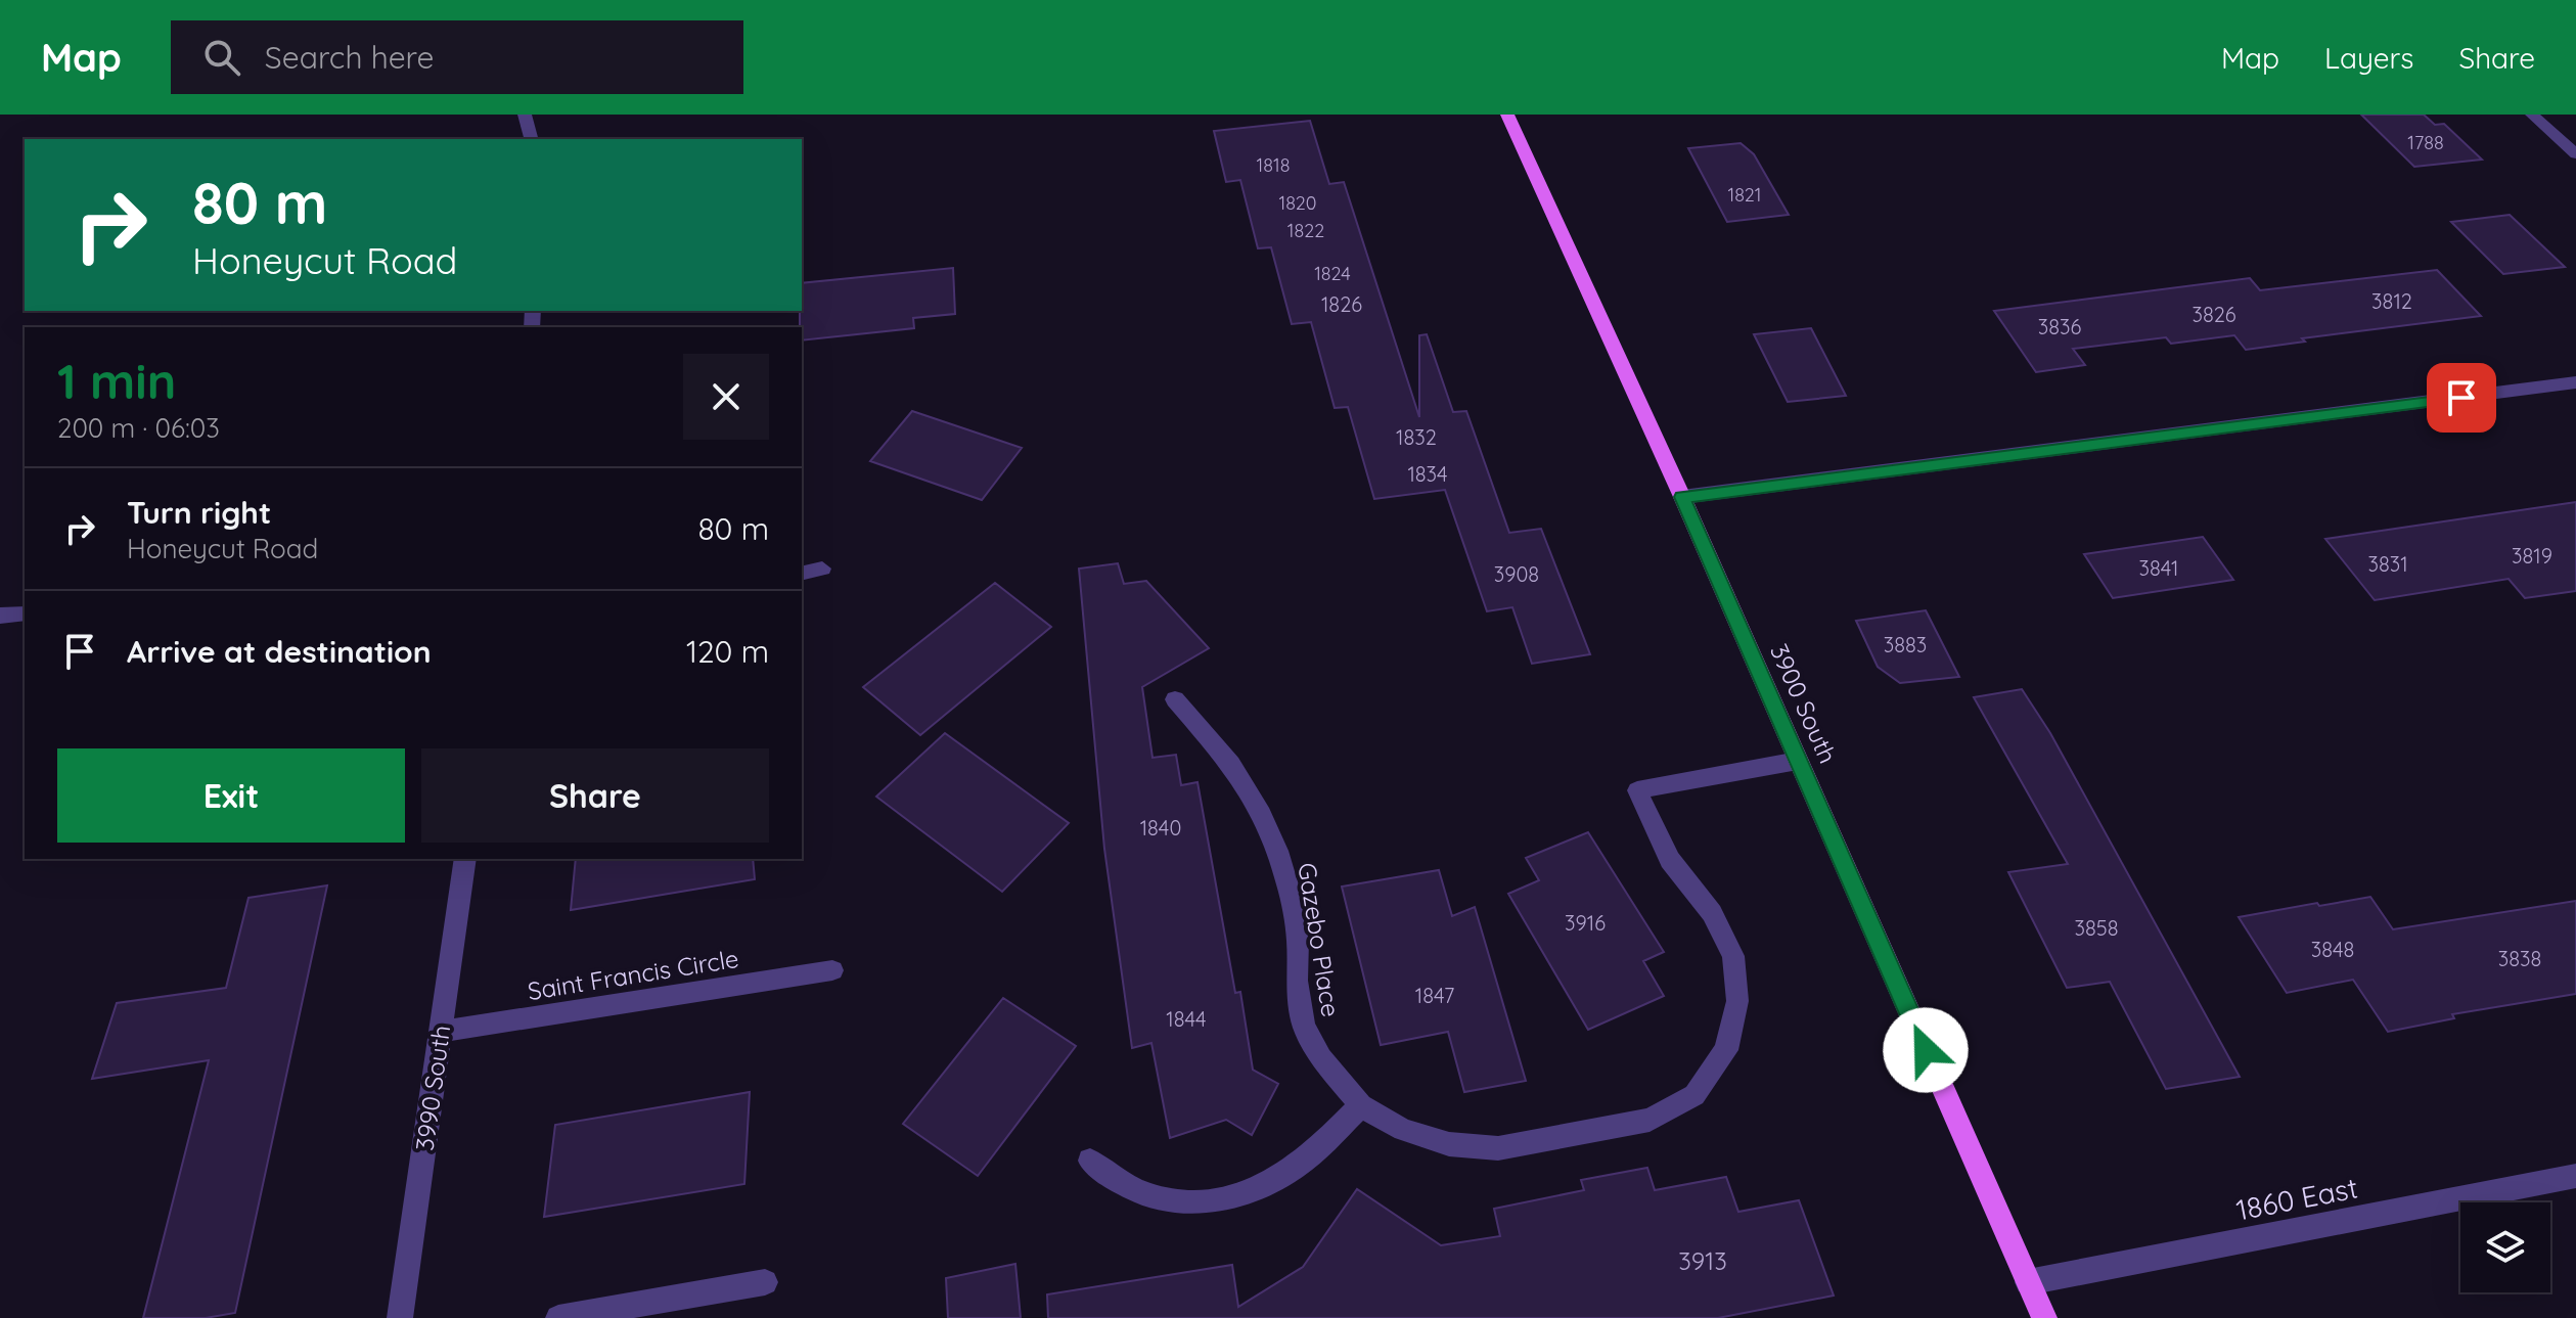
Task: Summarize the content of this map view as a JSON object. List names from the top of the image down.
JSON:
{
  "streets": {
    "main road": ["3900 South"],
    "street": [
      "Gazebo Place",
      "Saint Francis Circle",
      "3990 South",
      "1860 East"
    ]
  },
  "crossings": [
    ["3900 South", "Gazebo Place"],
    ["3900 South", "1860 East"],
    ["Saint Francis Circle", "3990 South"]
  ],
  "house_numbers": [
    "1788",
    "1818",
    "1821",
    "1820",
    "1822",
    "1824",
    "3812",
    "1826",
    "3826",
    "3836",
    "1832",
    "1834",
    "3819",
    "3831",
    "3841",
    "3908",
    "3883",
    "1840",
    "3916",
    "3858",
    "3848",
    "3838",
    "1847",
    "1844",
    "3913"
  ],
  "page": {
    "header": "Map",
    "search": "Search here",
    "nav": ["Map", "Layers", "Share"],
    "turn": ["80 m", "Honeycut Road"],
    "heading": ["1 min", "200 m · 06:03"],
    "list": [
      {
        "name": "Turn right",
        "note": "Honeycut Road",
        "value": "80 m"
      },
      {
        "name": "Arrive at destination",
        "value": "120 m"
      }
    ],
    "buttons": ["Exit", "Share"]
  }
}
